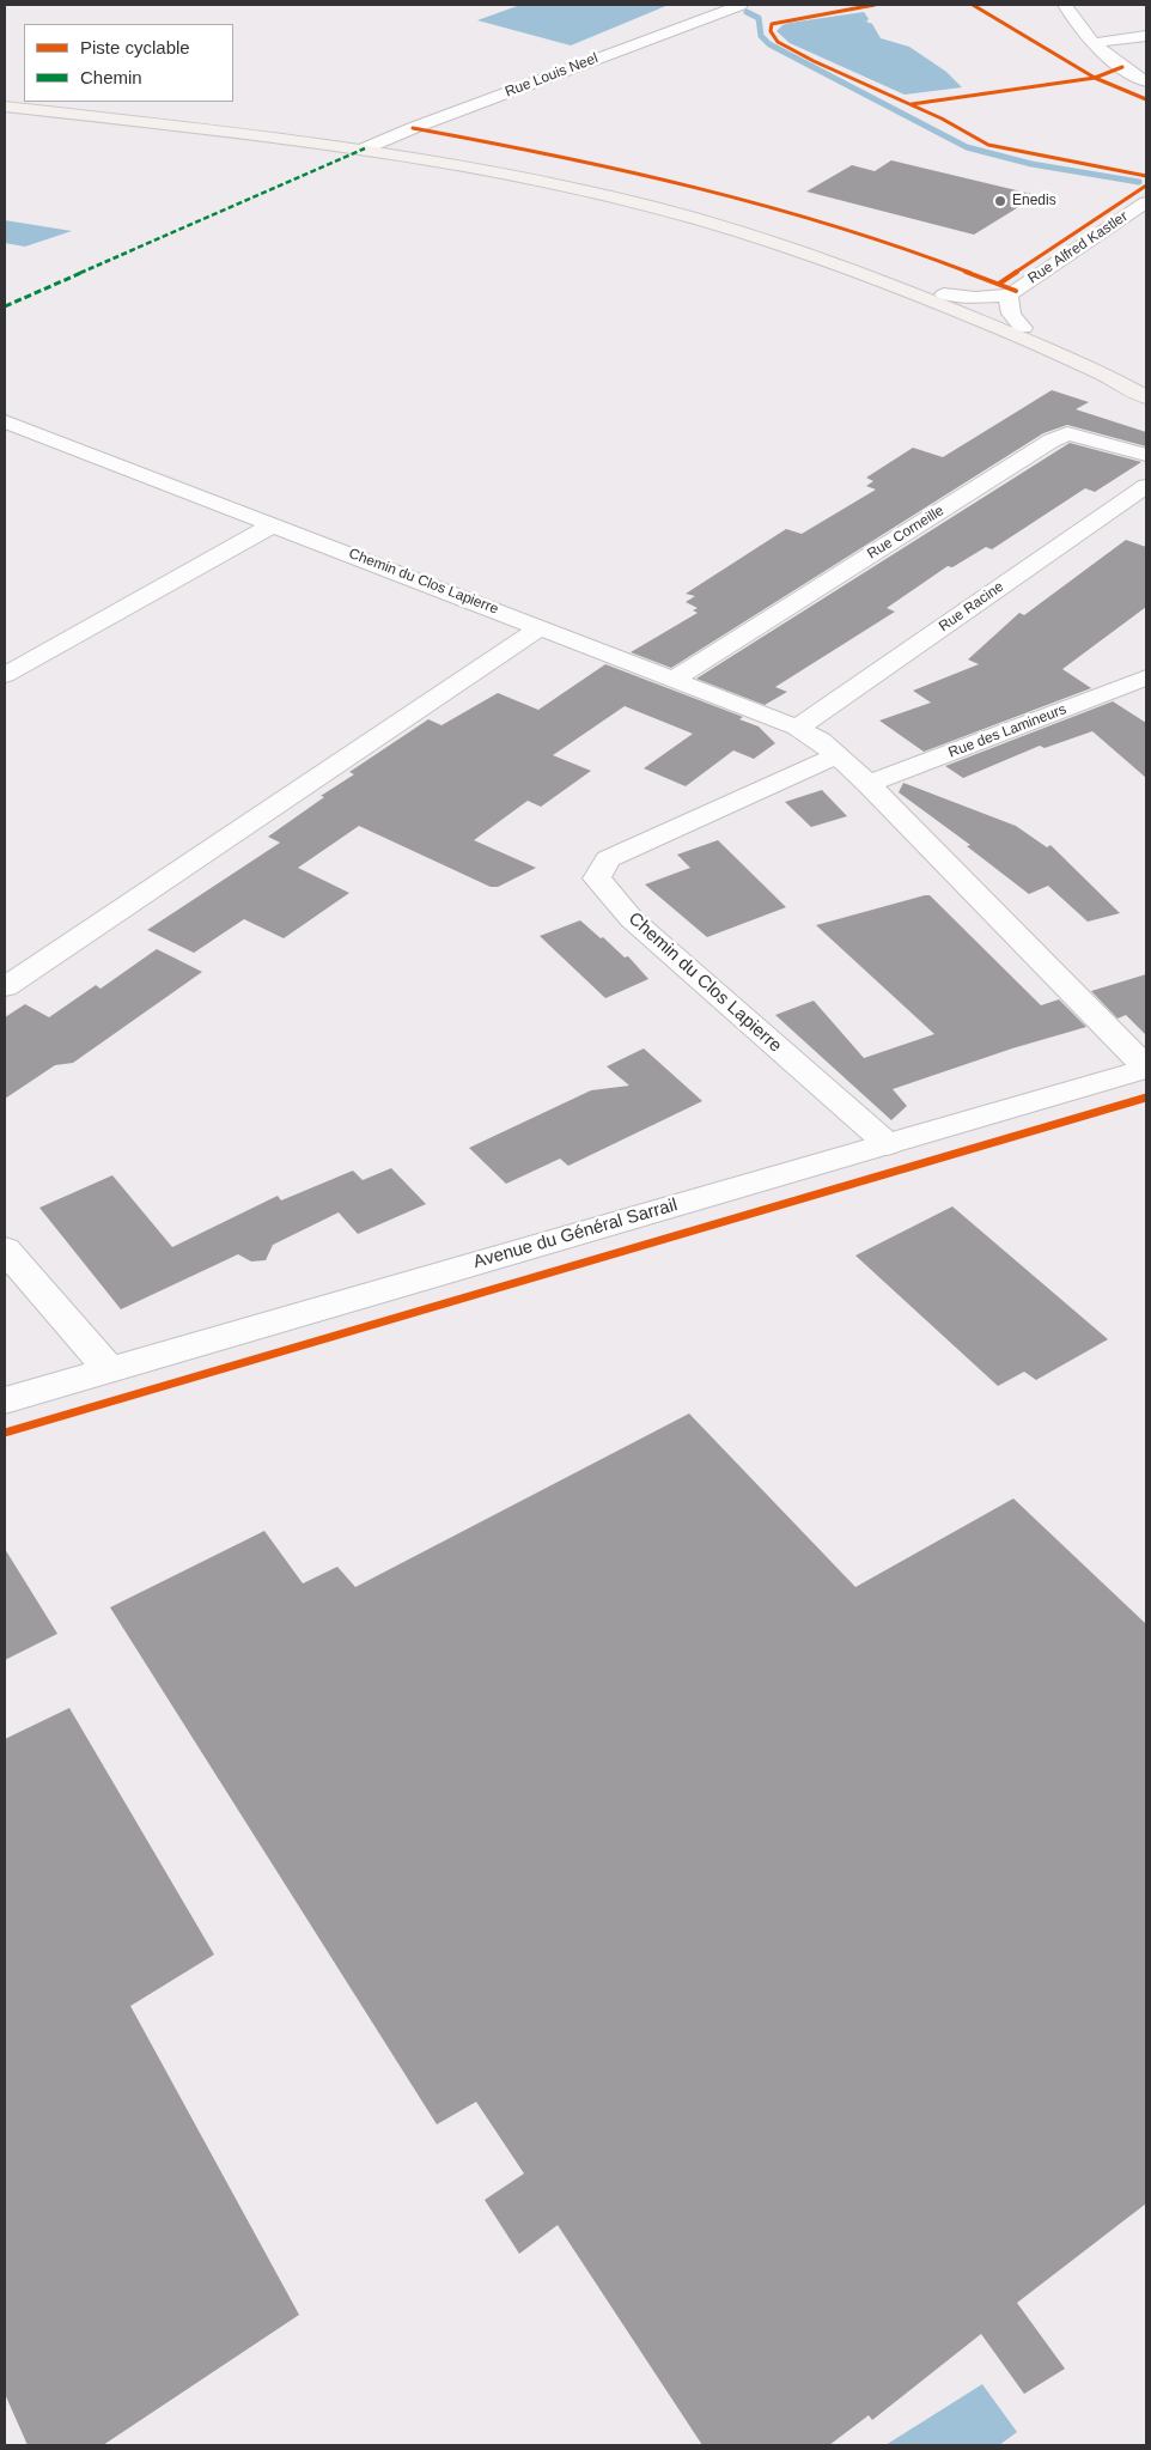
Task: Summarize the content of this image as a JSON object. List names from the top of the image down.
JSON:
{
  "streets": {
    "street": [
      "Rue Louis Neel",
      "Rue Alfred Kastler",
      "Rue Corneille",
      "Chemin du Clos Lapierre",
      "Rue Racine",
      "Rue des Lamineurs",
      "Avenue du Général Sarrail"
    ]
  },
  "crossings": [
    ["Rue Corneille", "Chemin du Clos Lapierre"],
    ["Chemin du Clos Lapierre", "Rue Racine"],
    ["Chemin du Clos Lapierre", "Rue des Lamineurs"],
    ["Chemin du Clos Lapierre", "Avenue du Général Sarrail"]
  ],
  "places": ["Enedis"],
  "legend": ["Piste cyclable", "Chemin"]
}
